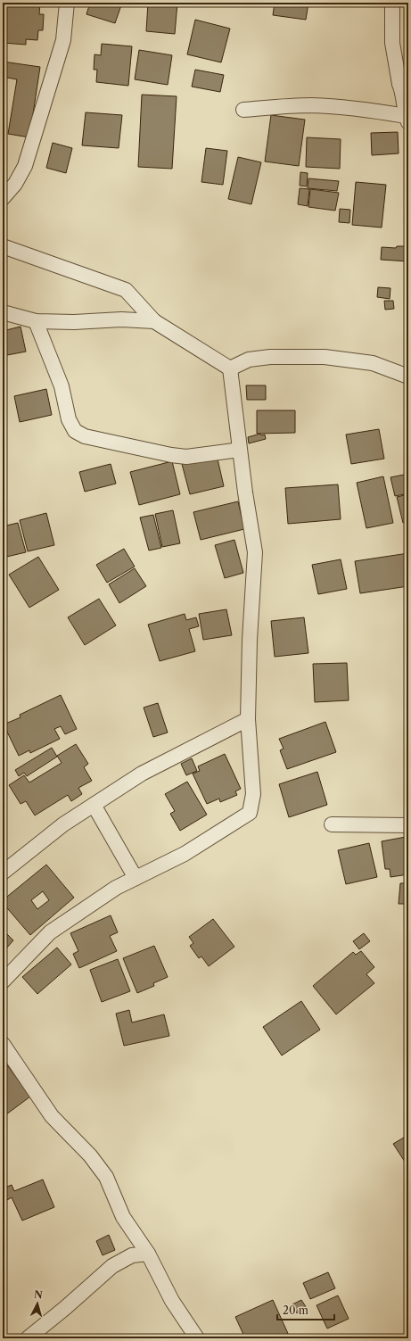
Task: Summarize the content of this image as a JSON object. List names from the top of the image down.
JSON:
{
  "scale_bar": "20 m",
  "north": "top"
}
